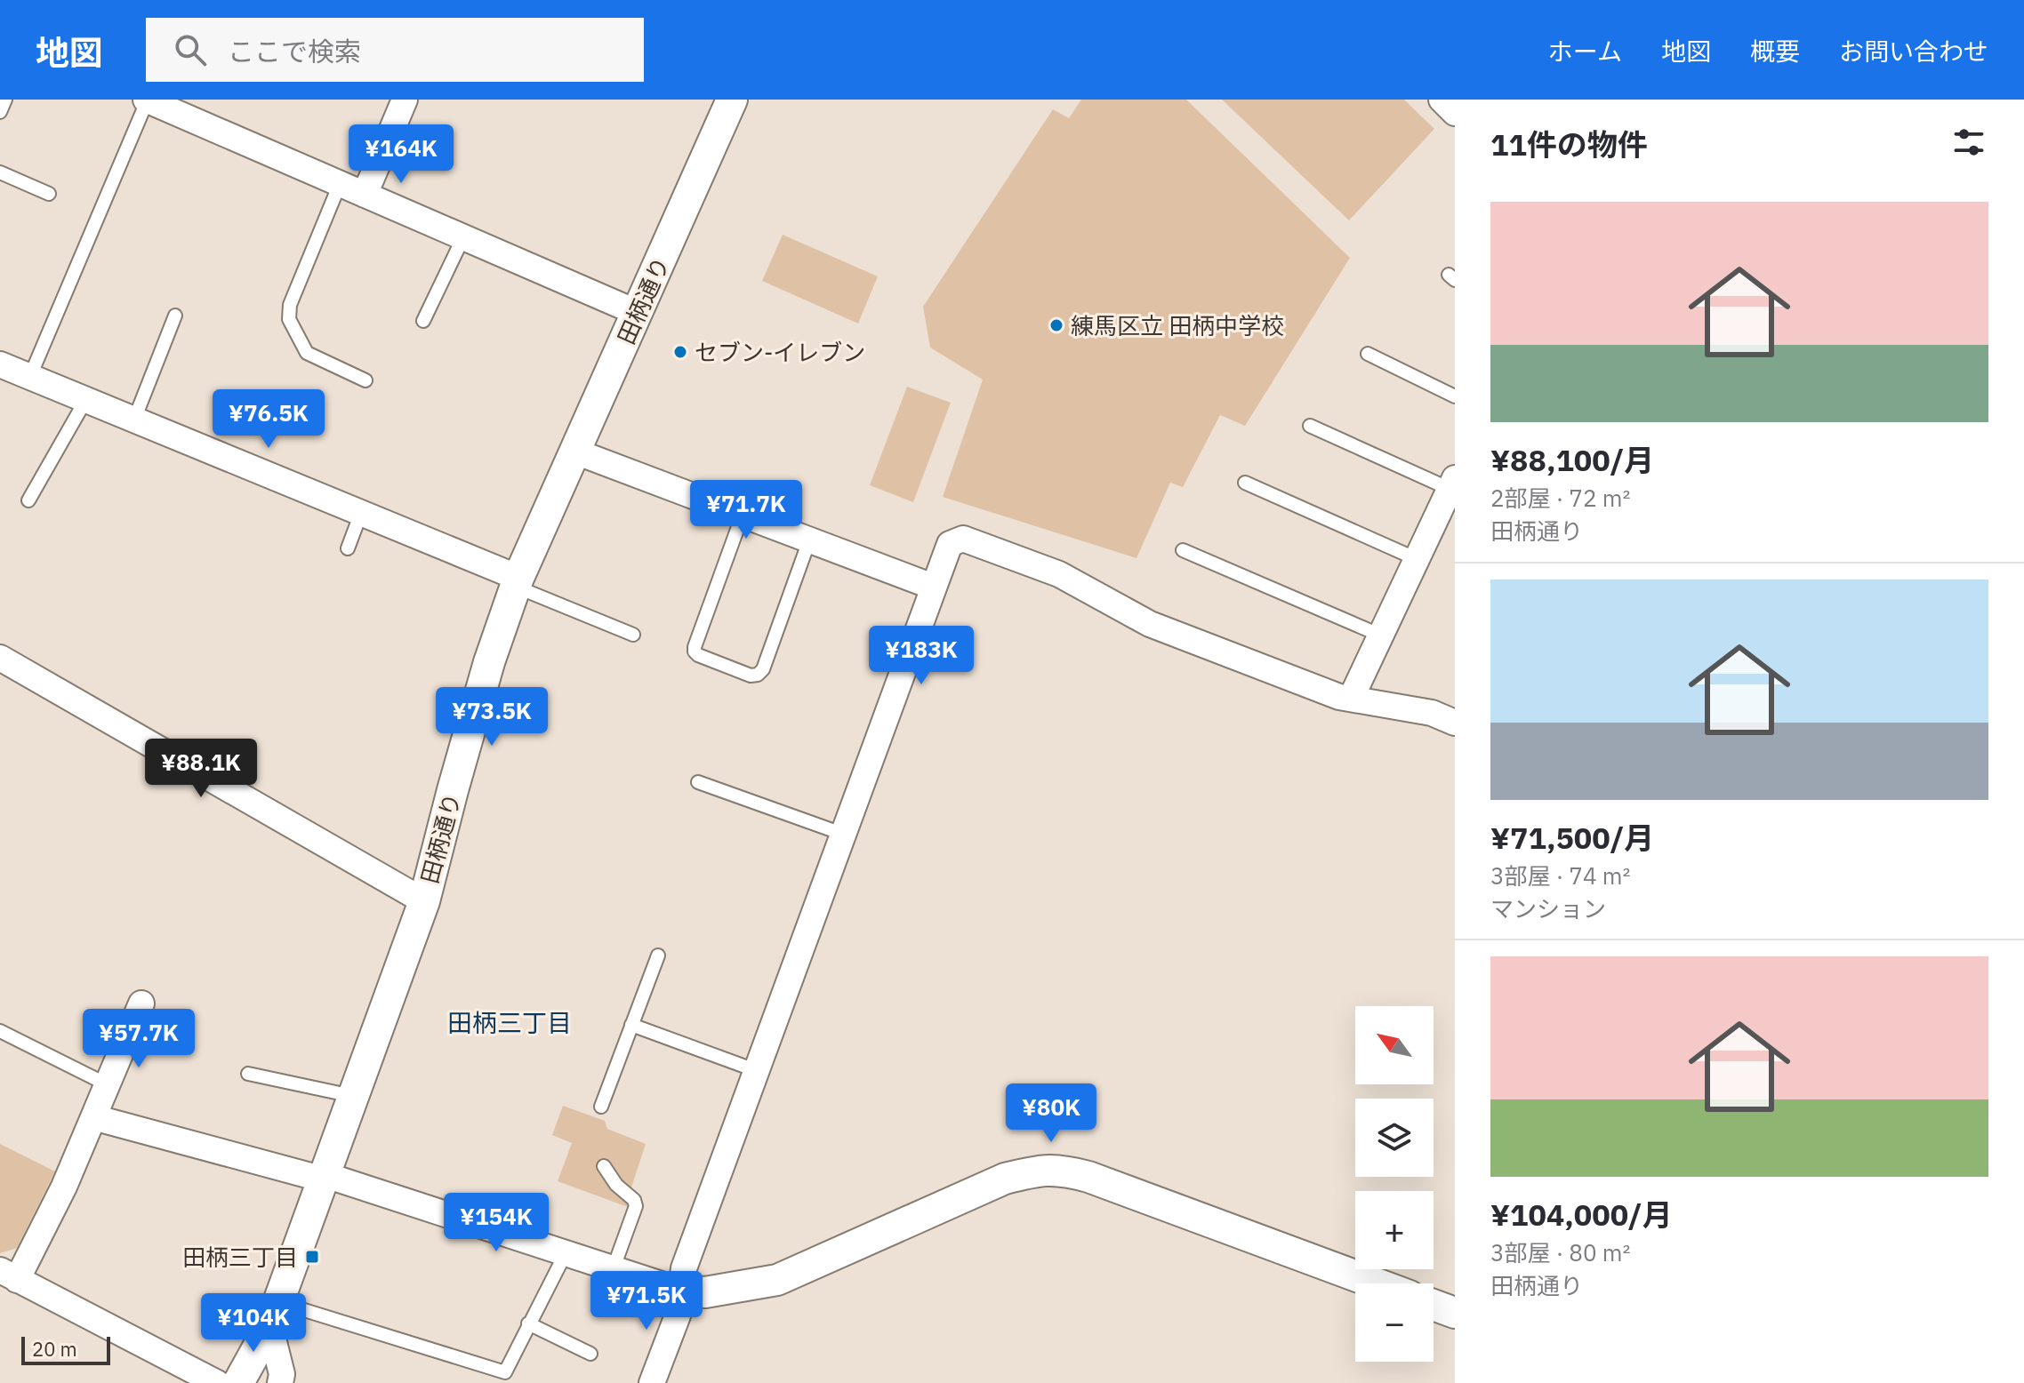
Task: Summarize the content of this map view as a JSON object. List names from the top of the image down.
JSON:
{
  "streets": {
    "street": ["田柄通り"]
  },
  "districts": ["田柄三丁目"],
  "places": {
    "other": ["練馬区立 田柄中学校", "セブン-イレブン"],
    "transit": ["田柄三丁目"]
  },
  "scale_bar": "20 m",
  "north": "top left",
  "page": {
    "header": "地図",
    "search": "ここで検索",
    "nav": [
      "ホーム",
      "地図",
      "概要",
      "お問い合わせ"
    ],
    "heading": "11件の物件",
    "price": [
      "¥164K",
      "¥76.5K",
      "¥71.7K",
      "¥183K",
      "¥73.5K",
      "¥88.1K",
      "¥57.7K",
      "¥80K",
      "¥154K",
      "¥71.5K",
      "¥104K"
    ],
    "list": [
      {
        "name": "¥88,100/月",
        "note": "2部屋 · 72 m² · 田柄通り"
      },
      {
        "name": "¥71,500/月",
        "note": "3部屋 · 74 m² · マンション"
      },
      {
        "name": "¥104,000/月",
        "note": "3部屋 · 80 m² · 田柄通り"
      }
    ],
    "map_buttons": ["+", "−"],
    "scale": "20 m"
  }
}
